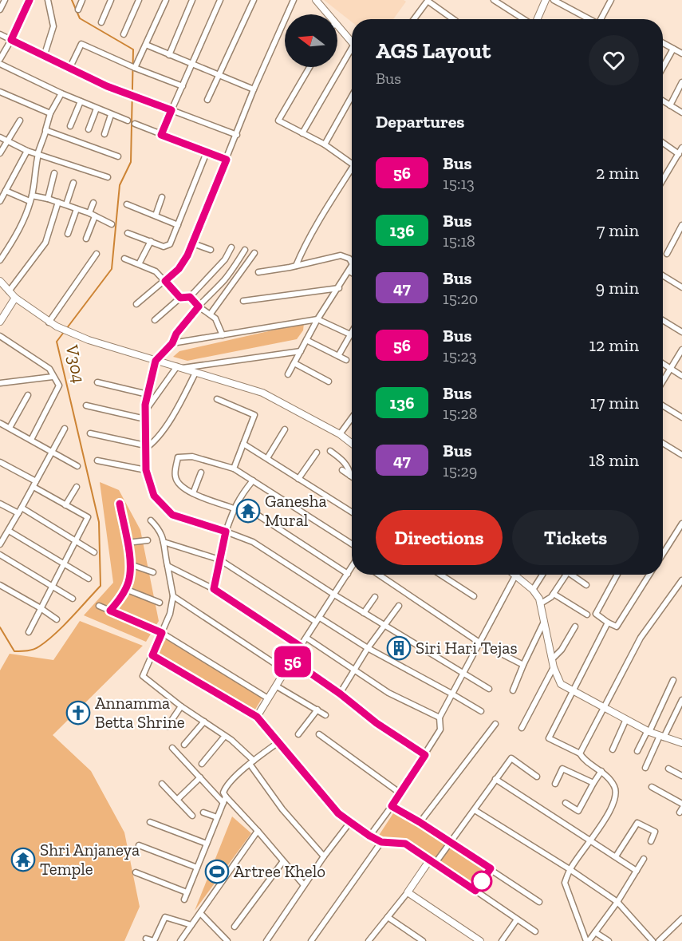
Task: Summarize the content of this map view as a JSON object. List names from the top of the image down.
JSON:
{
  "water": ["V304"],
  "places": {
    "temple": ["Ganesha Mural", "Shri Anjaneya Temple"],
    "building": ["Siri Hari Tejas"],
    "church": ["Annamma Betta Shrine"],
    "sports": ["Artree Khelo"]
  },
  "lines": ["bus line 56"],
  "north": "left",
  "page": {
    "on_map": "56",
    "heading": [
      ["AGS Layout", "Bus"],
      "Departures"
    ],
    "list": [
      {
        "mark": "56",
        "name": "Bus",
        "note": "15:13",
        "value": "2 min"
      },
      {
        "mark": "136",
        "name": "Bus",
        "note": "15:18",
        "value": "7 min"
      },
      {
        "mark": "47",
        "name": "Bus",
        "note": "15:20",
        "value": "9 min"
      },
      {
        "mark": "56",
        "name": "Bus",
        "note": "15:23",
        "value": "12 min"
      },
      {
        "mark": "136",
        "name": "Bus",
        "note": "15:28",
        "value": "17 min"
      },
      {
        "mark": "47",
        "name": "Bus",
        "note": "15:29",
        "value": "18 min"
      }
    ],
    "buttons": ["Directions", "Tickets"]
  }
}
